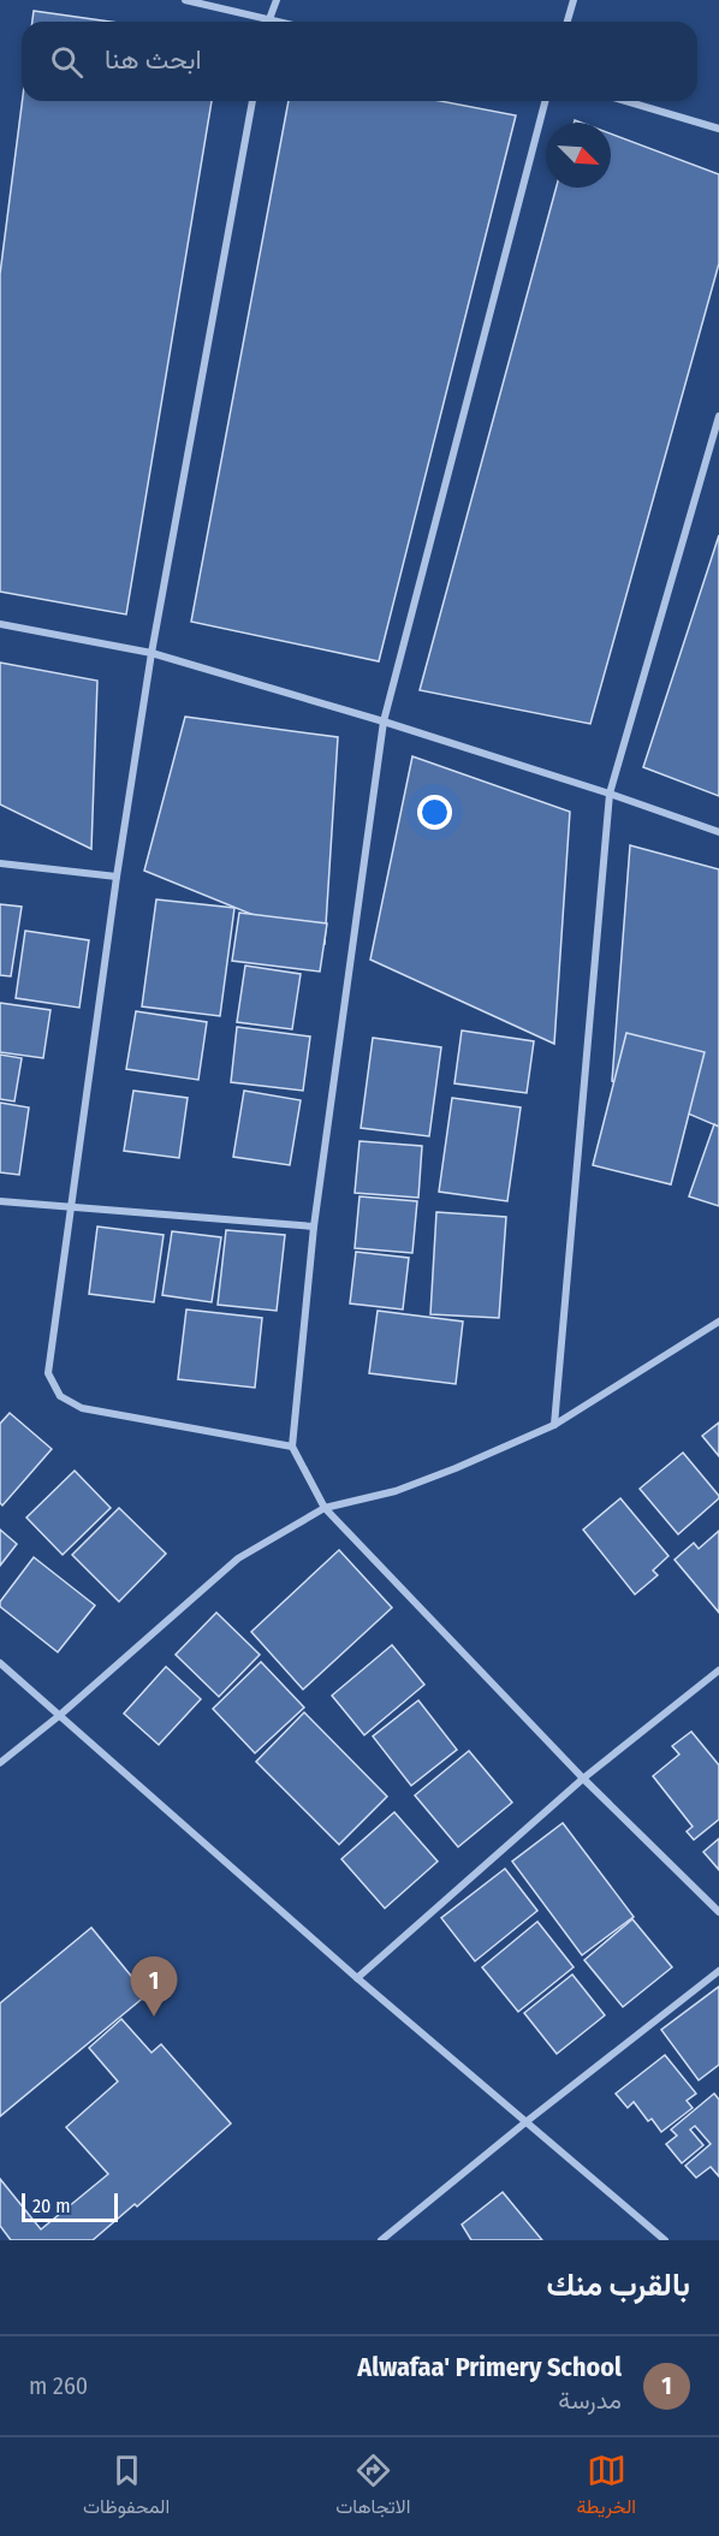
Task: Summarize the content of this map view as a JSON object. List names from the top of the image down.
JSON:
{
  "scale_bar": "20 m",
  "north": "bottom right",
  "page": {
    "search": "ابحث هنا",
    "pins": "1",
    "scale": "20 m",
    "heading": "بالقرب منك",
    "list": [
      {
        "mark": "1",
        "name": "Alwafaa' Primery School",
        "note": "مدرسة",
        "value": "260 m"
      }
    ],
    "nav": ["الخريطة", "الاتجاهات", "المحفوظات"]
  }
}
